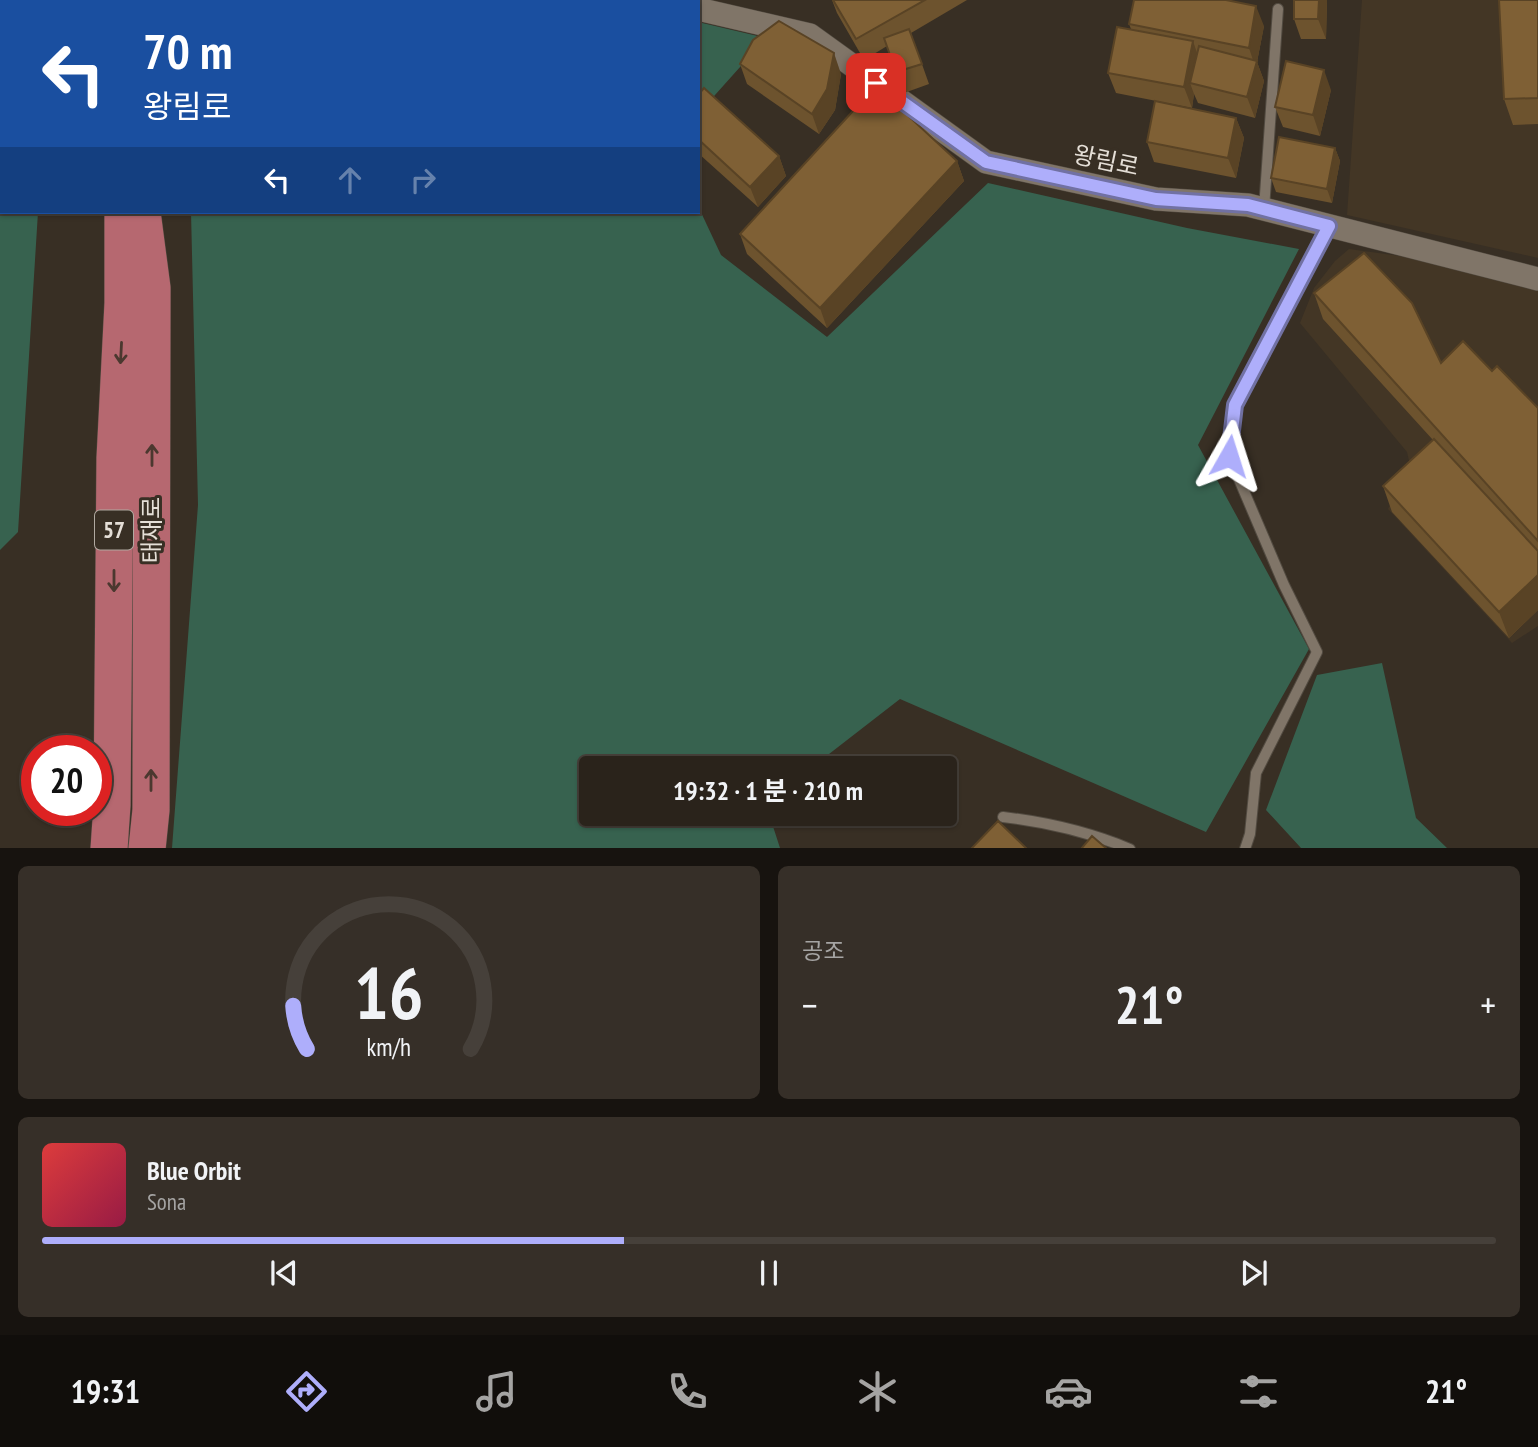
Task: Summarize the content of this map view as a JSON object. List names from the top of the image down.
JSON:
{
  "streets": {
    "highway": ["57", "태재로"],
    "street": ["왕림로"]
  },
  "page": {
    "turn": ["70 m", "왕림로"],
    "limit": "20",
    "trip": "19:32 · 1 분 · 210 m",
    "tile": "공조",
    "heat": ["−", "21°", "+"],
    "song": ["Blue Orbit", "Sona"],
    "tabs": ["19:31", "21°"],
    "gauge": ["16", "km/h"]
  }
}
